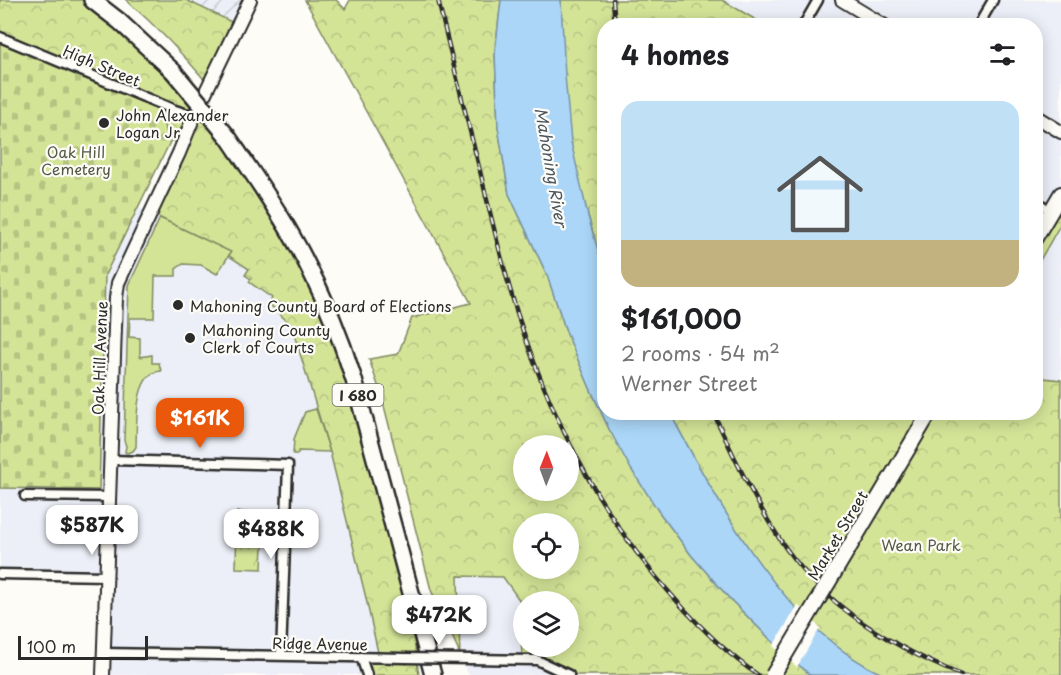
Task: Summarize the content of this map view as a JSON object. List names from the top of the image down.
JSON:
{
  "streets": {
    "highway": ["I 680"],
    "main road": ["Market Street"],
    "street": ["High Street", "Oak Hill Avenue", "Ridge Avenue"]
  },
  "crossings": [
    ["High Street", "Oak Hill Avenue"],
    ["Oak Hill Avenue", "Ridge Avenue"]
  ],
  "water": ["Mahoning River"],
  "parks": ["Oak Hill Cemetery", "Wean Park"],
  "places": ["John Alexander Logan Jr", "Mahoning County Board of Elections", "Mahoning County Clerk of Courts"],
  "scale_bar": "100 m",
  "north": "top",
  "page": {
    "heading": "4 homes",
    "list": [
      {
        "name": "$161,000",
        "note": "2 rooms · 54 m² · Werner Street"
      }
    ],
    "price": [
      "$161K",
      "$587K",
      "$488K",
      "$472K"
    ],
    "scale": "100 m"
  }
}
